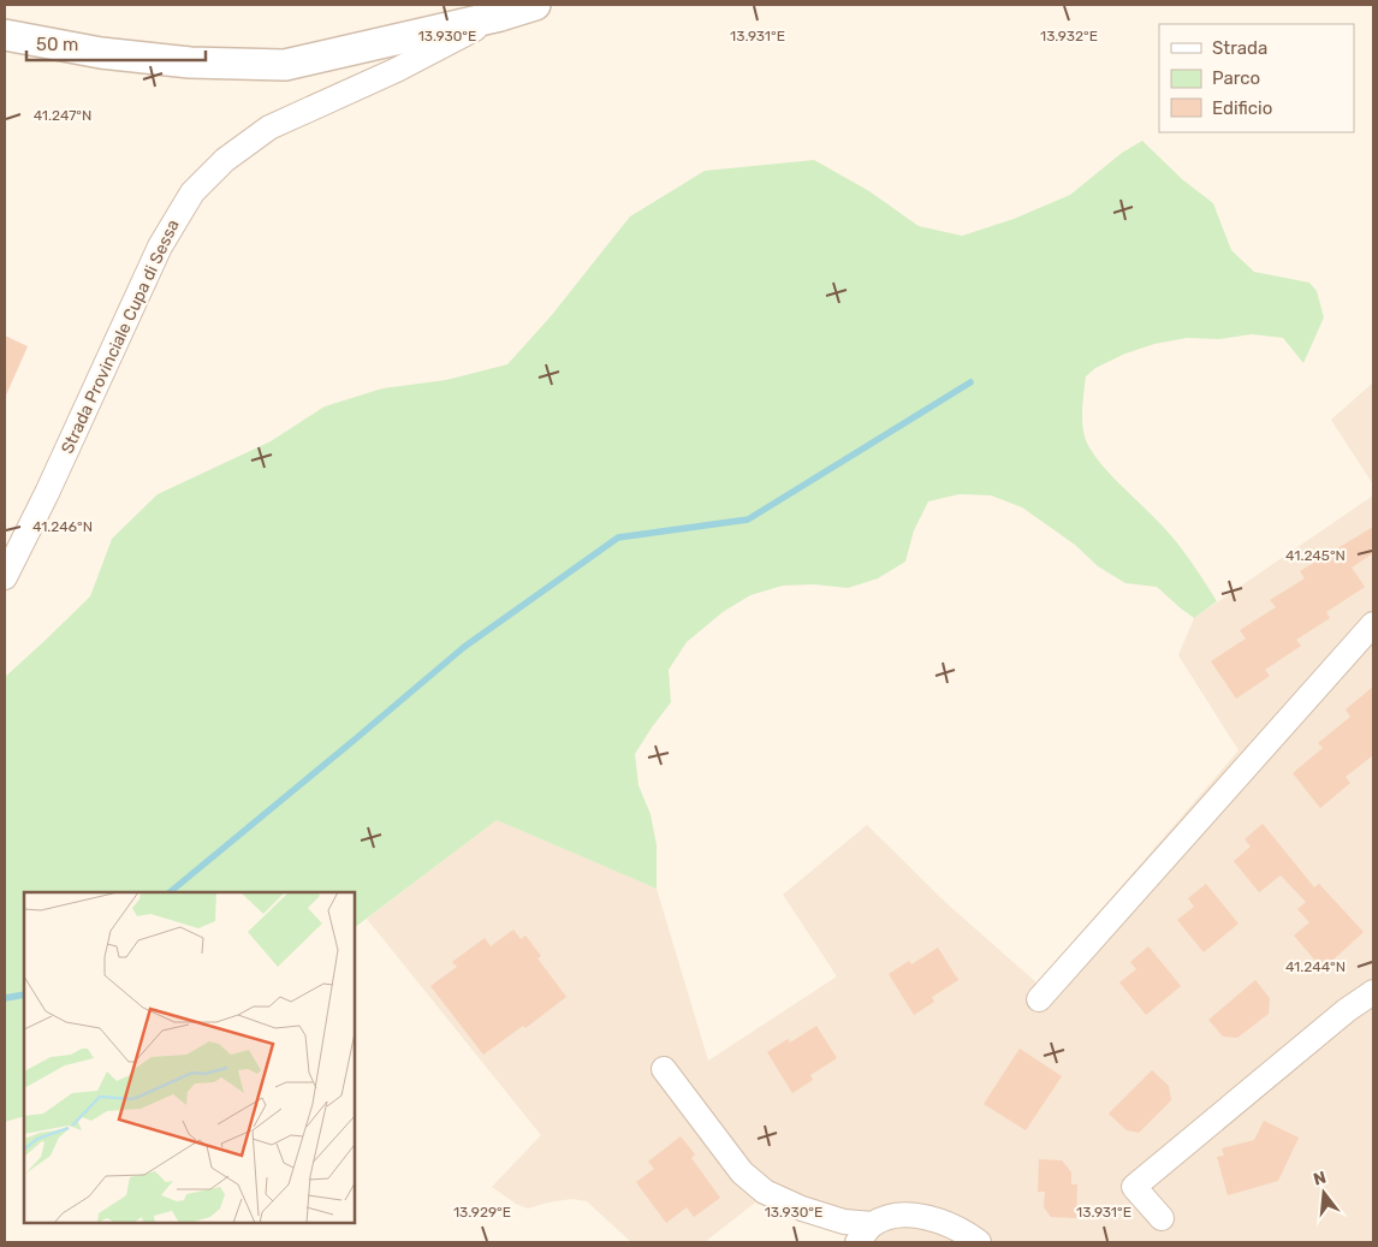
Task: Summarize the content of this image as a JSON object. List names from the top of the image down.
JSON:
{
  "streets": {
    "street": ["Strada Provinciale Cupa di Sessa"]
  },
  "legend": ["Strada", "Parco", "Edificio"],
  "scale_bar": "50 m",
  "north": "top",
  "coordinates": [
    "13.930°E",
    "13.931°E",
    "13.932°E",
    "41.247°N",
    "41.246°N",
    "41.245°N",
    "41.244°N",
    "13.929°E"
  ]
}
